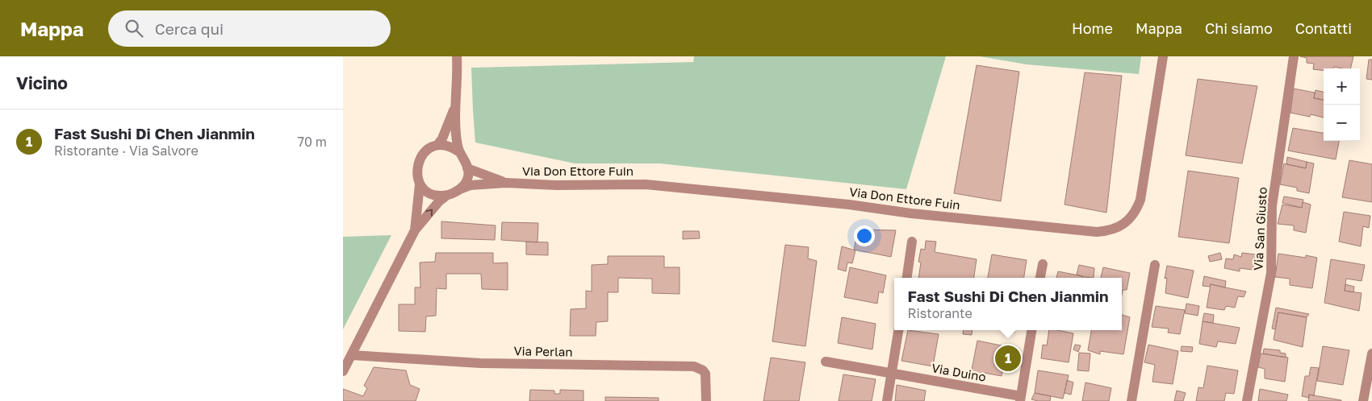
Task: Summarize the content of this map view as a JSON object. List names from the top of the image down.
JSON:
{
  "streets": {
    "street": [
      "Via Don Ettore Fuin",
      "Via San Giusto",
      "Via Perlan",
      "Via Duino"
    ]
  },
  "page": {
    "header": "Mappa",
    "search": "Cerca qui",
    "nav": [
      "Home",
      "Mappa",
      "Chi siamo",
      "Contatti"
    ],
    "heading": "Vicino",
    "map_buttons": ["+", "−"],
    "list": [
      {
        "mark": "1",
        "name": "Fast Sushi Di Chen Jianmin",
        "note": "Ristorante · Via Salvore",
        "value": "70 m"
      }
    ],
    "popup": ["Fast Sushi Di Chen Jianmin", "Ristorante"],
    "pins": "1"
  }
}
